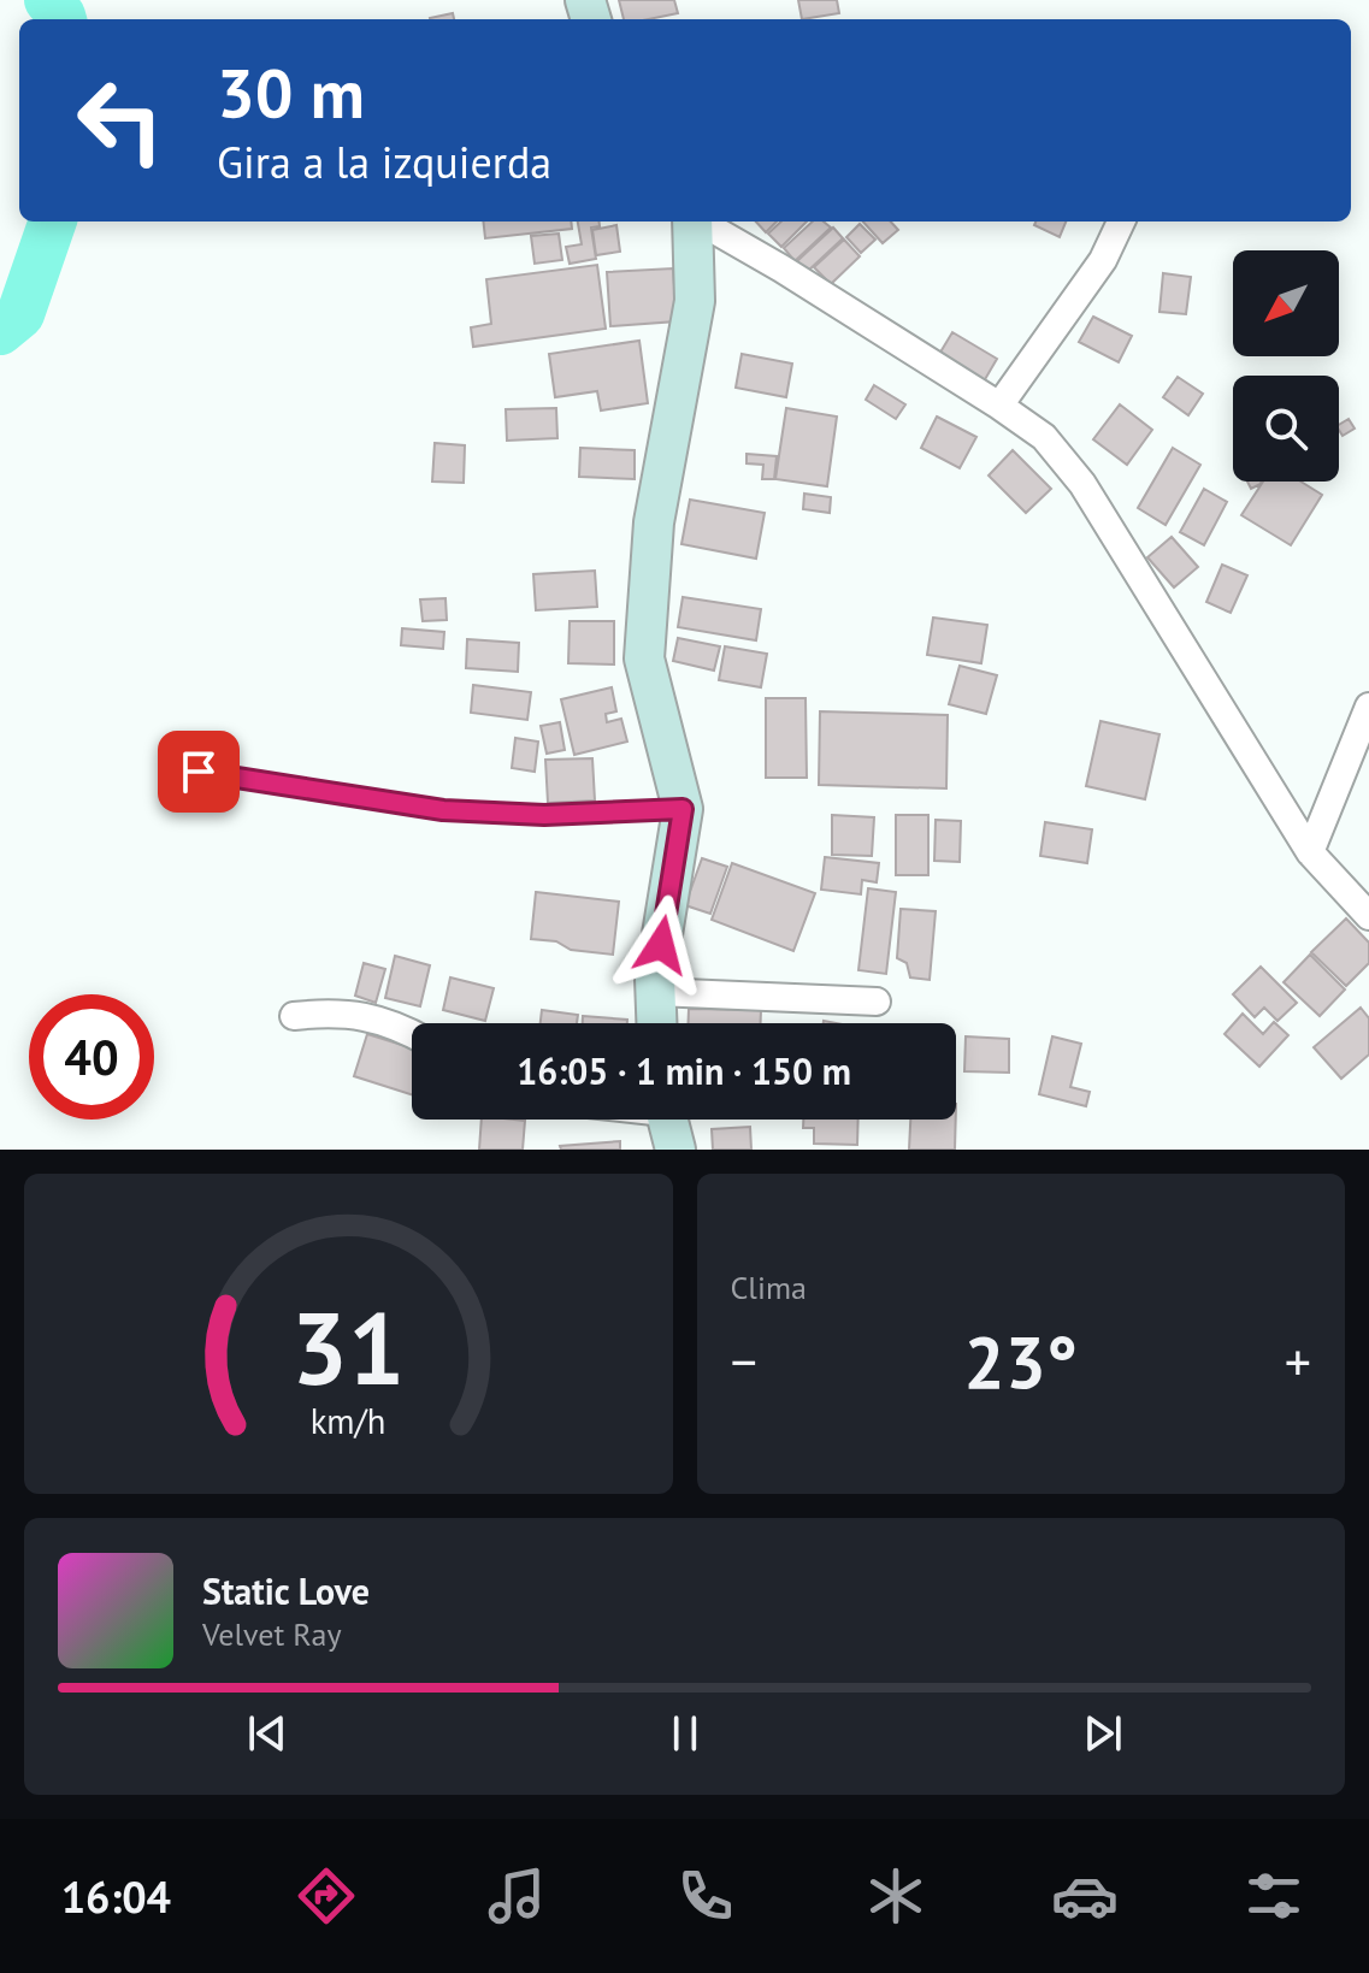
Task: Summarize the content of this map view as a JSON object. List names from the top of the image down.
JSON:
{
  "north": "bottom left",
  "page": {
    "turn": ["30 m", "Gira a la izquierda"],
    "limit": "40",
    "trip": "16:05 · 1 min · 150 m",
    "tile": "Clima",
    "heat": ["−", "23°", "+"],
    "song": ["Static Love", "Velvet Ray"],
    "tabs": "16:04",
    "gauge": ["31", "km/h"]
  }
}
